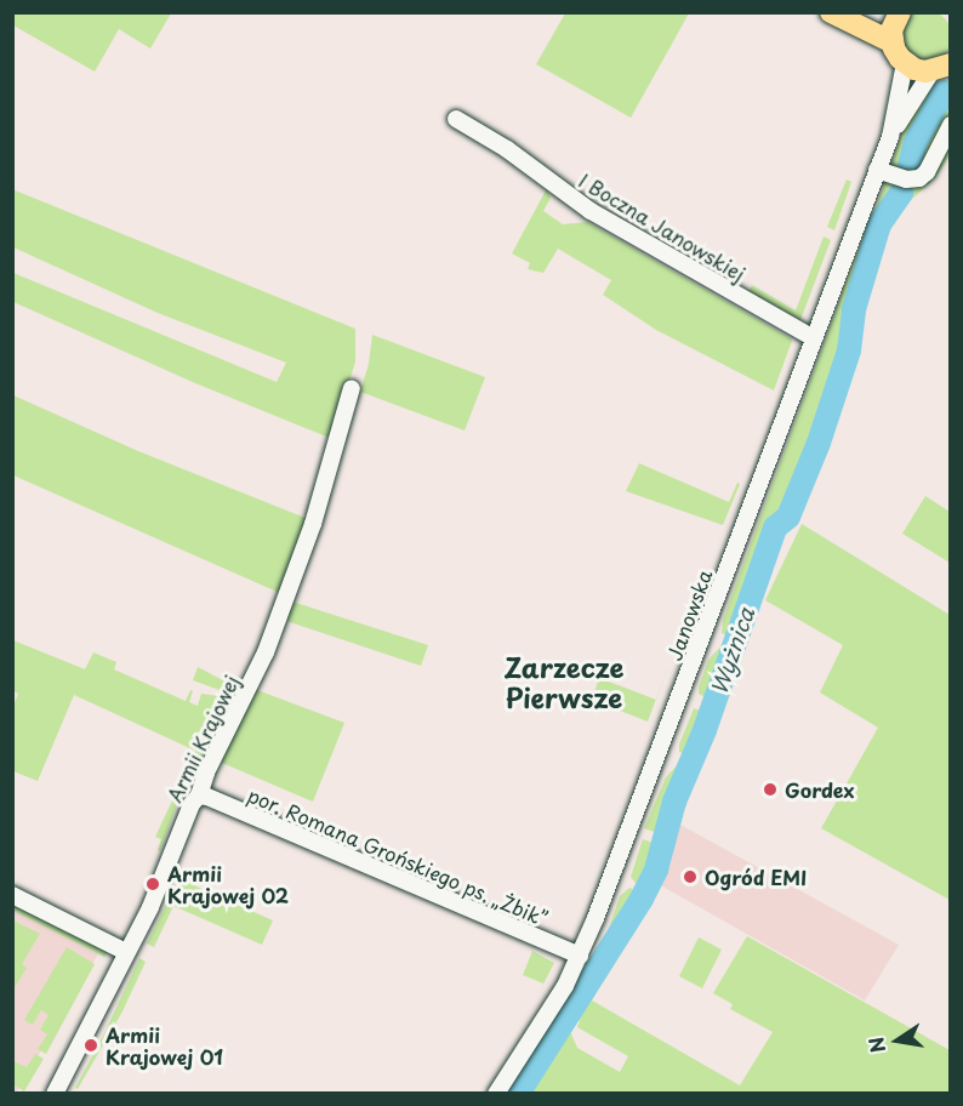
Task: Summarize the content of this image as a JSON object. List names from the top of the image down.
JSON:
{
  "streets": {
    "street": [
      "I Boczna Janowskiej",
      "Janowska",
      "Armii Krajowej",
      "por. Romana Grońskiego ps. „Żbik”"
    ]
  },
  "crossings": [
    ["I Boczna Janowskiej", "Janowska"],
    ["Janowska", "por. Romana Grońskiego ps. „Żbik”"],
    ["Armii Krajowej", "por. Romana Grońskiego ps. „Żbik”"]
  ],
  "districts": ["Zarzecze Pierwsze"],
  "water": ["Wyżnica"],
  "places": [
    "Gordex",
    "Ogród EMI",
    "Armii Krajowej 02",
    "Armii Krajowej 01"
  ],
  "north": "left"
}
